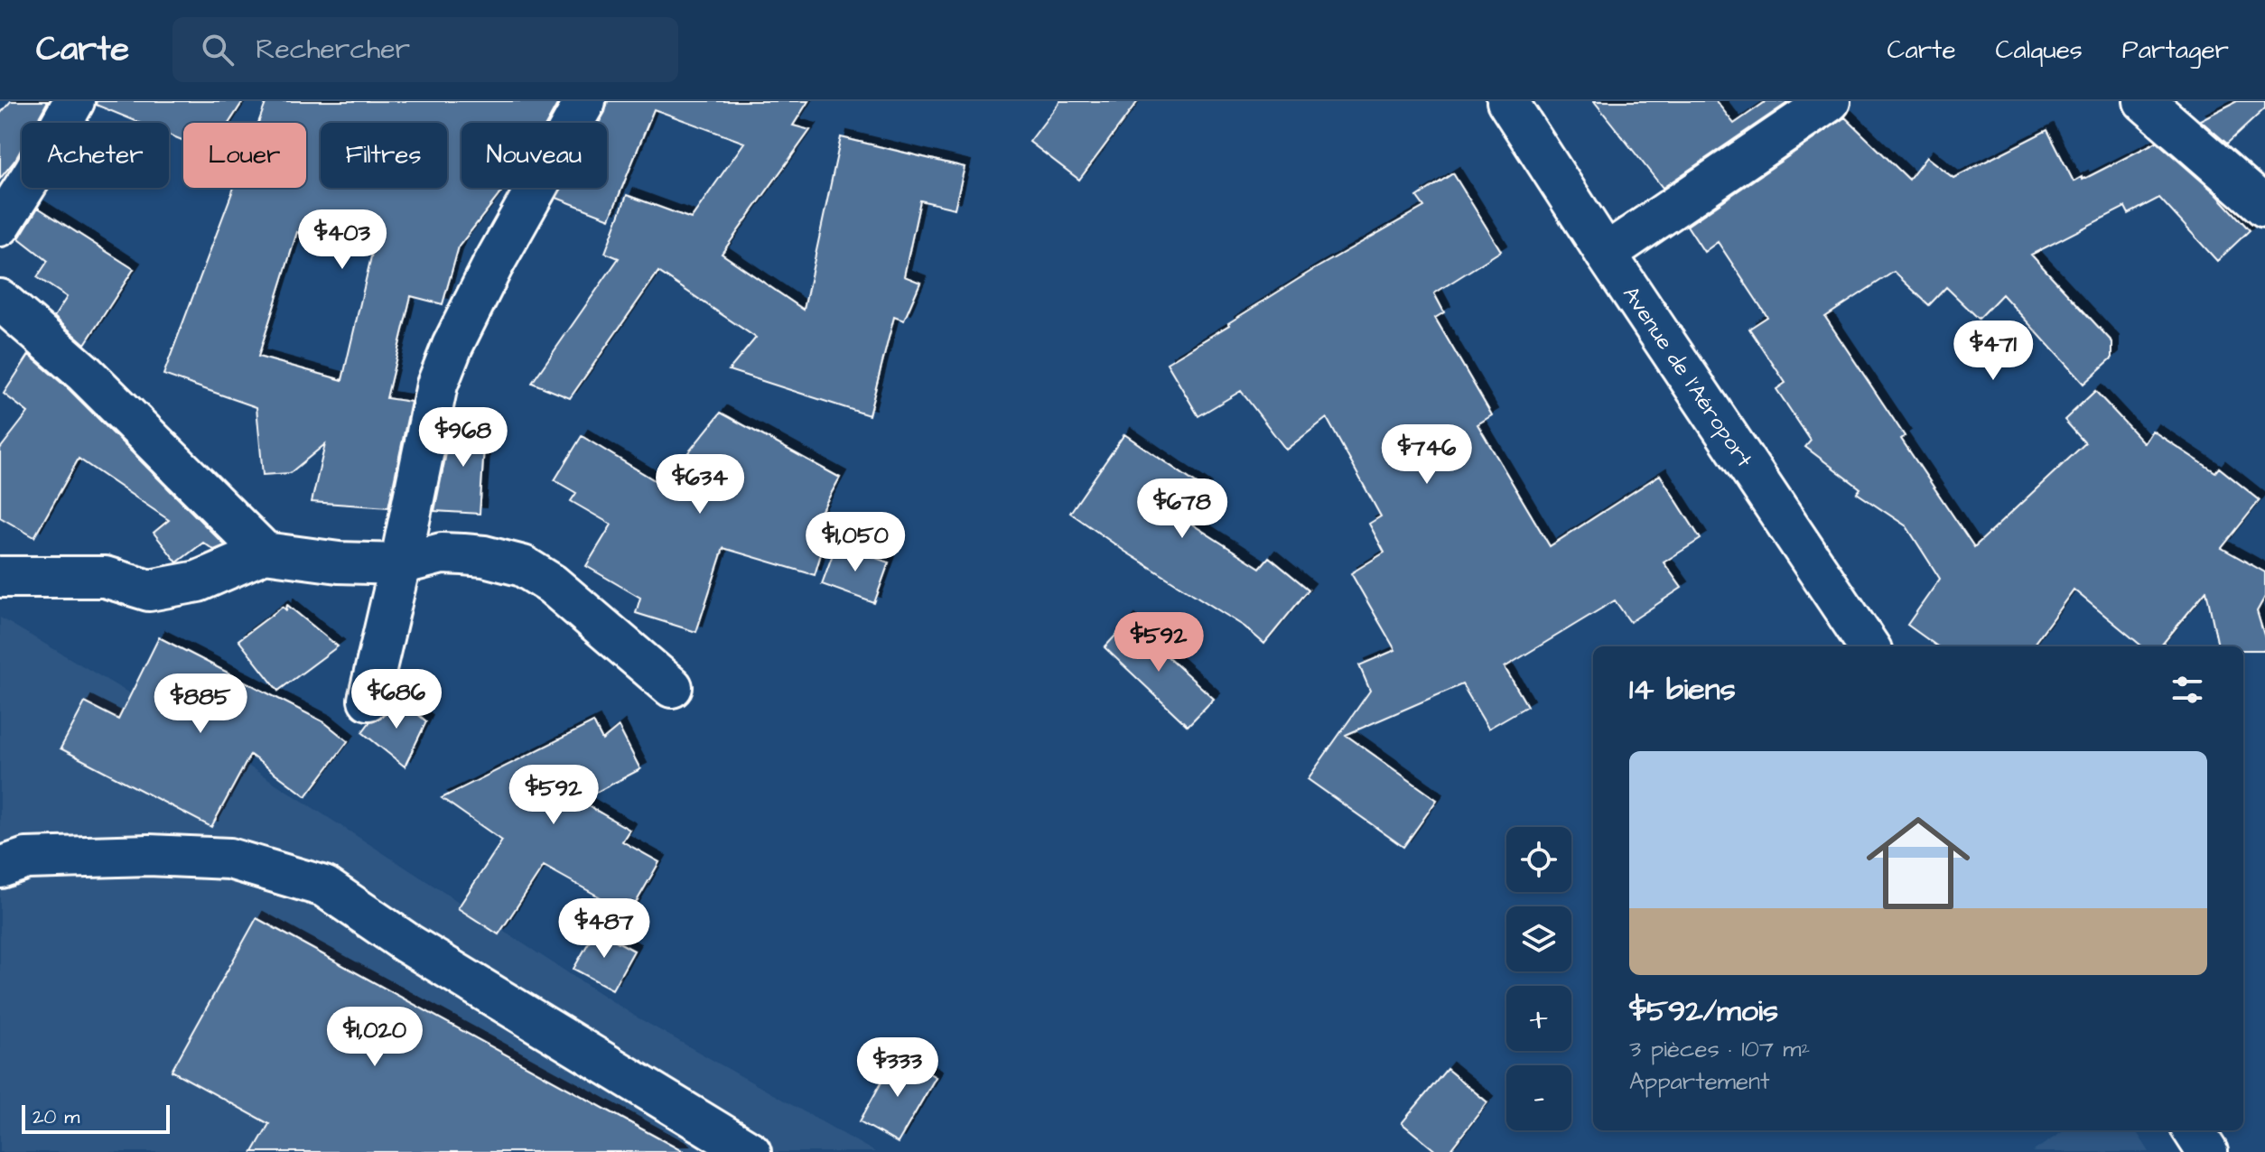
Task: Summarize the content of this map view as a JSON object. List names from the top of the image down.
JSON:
{
  "streets": {
    "main road": ["Avenue de l'Aéroport"]
  },
  "scale_bar": "20 m",
  "page": {
    "header": "Carte",
    "search": "Rechercher",
    "nav": ["Carte", "Calques", "Partager"],
    "chip": [
      "Acheter",
      "Louer",
      "Filtres",
      "Nouveau"
    ],
    "price": [
      "$403",
      "$471",
      "$968",
      "$746",
      "$634",
      "$678",
      "$1,050",
      "$592",
      "$686",
      "$885",
      "$592",
      "$487",
      "$1,020",
      "$333"
    ],
    "heading": "14 biens",
    "list": [
      {
        "name": "$592/mois",
        "note": "3 pièces · 107 m² · Appartement"
      }
    ],
    "map_buttons": ["+", "−"],
    "scale": "20 m"
  }
}
